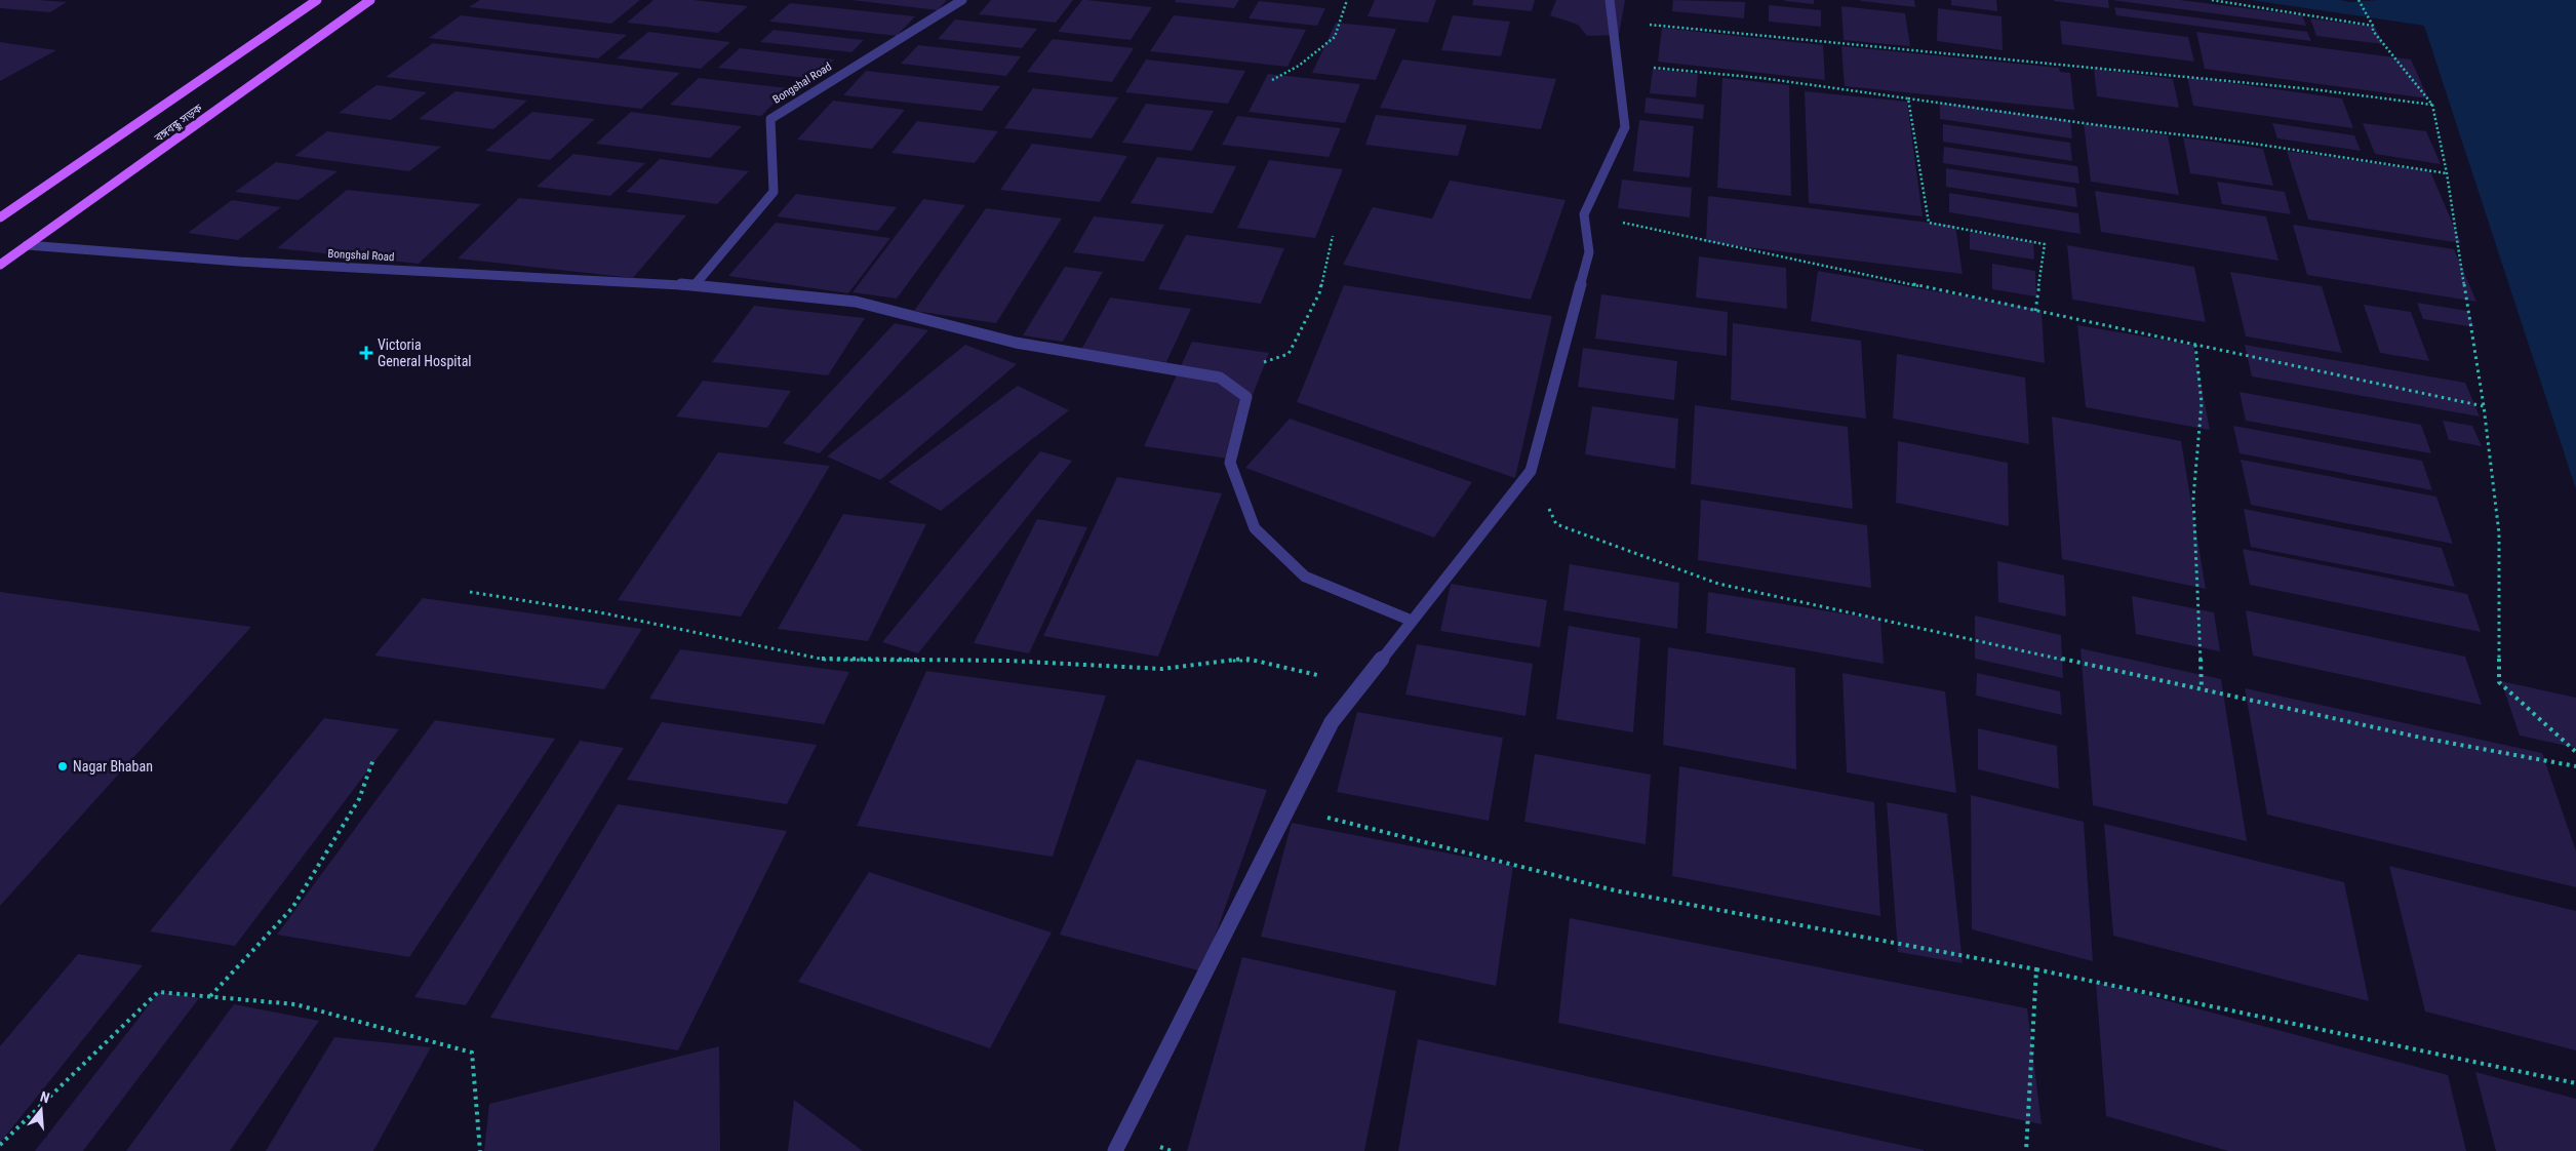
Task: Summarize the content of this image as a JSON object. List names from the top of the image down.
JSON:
{
  "streets": {
    "main road": ["বঙ্গবন্ধু সড়ক"],
    "street": ["Bongshal Road"]
  },
  "crossings": [
    ["Bongshal Road", "বঙ্গবন্ধু সড়ক"]
  ],
  "places": {
    "health": ["Victoria General Hospital"],
    "other": ["Nagar Bhaban"]
  },
  "north": "top"
}
